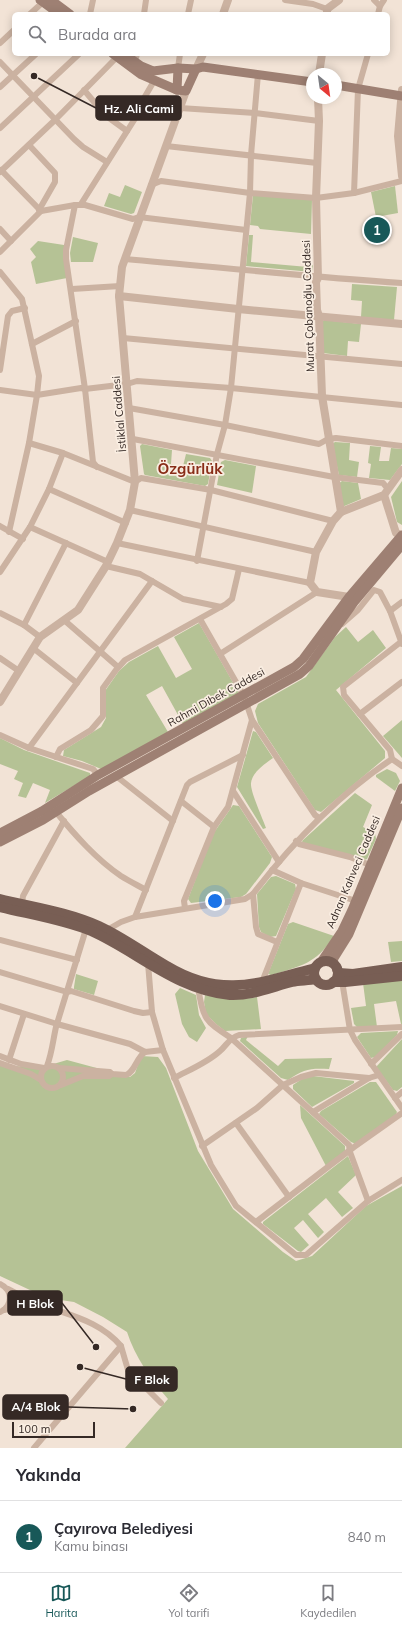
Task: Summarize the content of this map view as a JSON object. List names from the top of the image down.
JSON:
{
  "streets": {
    "main road": ["Rahmi Dibek Caddesi", "Adnan Kahveci Caddesi"],
    "street": ["Murat Çobanoğlu Caddesi", "İstiklal Caddesi"]
  },
  "districts": ["Özgürlük"],
  "places": [
    "Hz. Ali Cami",
    "H Blok",
    "F Blok",
    "A/4 Blok"
  ],
  "scale_bar": "100 m",
  "north": "bottom right",
  "page": {
    "search": "Burada ara",
    "pins": "1",
    "scale": "100 m",
    "heading": "Yakında",
    "list": [
      {
        "mark": "1",
        "name": "Çayırova Belediyesi",
        "note": "Kamu binası",
        "value": "840 m"
      }
    ],
    "nav": ["Harita", "Yol tarifi", "Kaydedilen"]
  }
}
